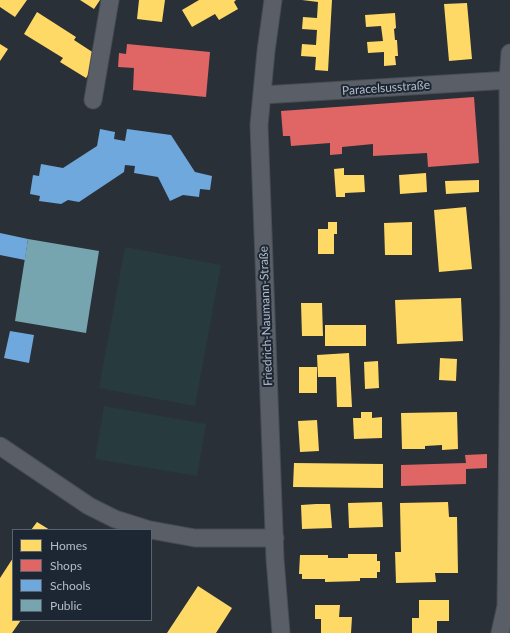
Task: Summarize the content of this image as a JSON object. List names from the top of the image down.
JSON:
{
  "streets": {
    "street": ["Paracelsusstraße", "Friedrich-Naumann-Straße"]
  },
  "crossings": [
    ["Paracelsusstraße", "Friedrich-Naumann-Straße"]
  ],
  "legend": [
    "Homes",
    "Shops",
    "Schools",
    "Public"
  ]
}
